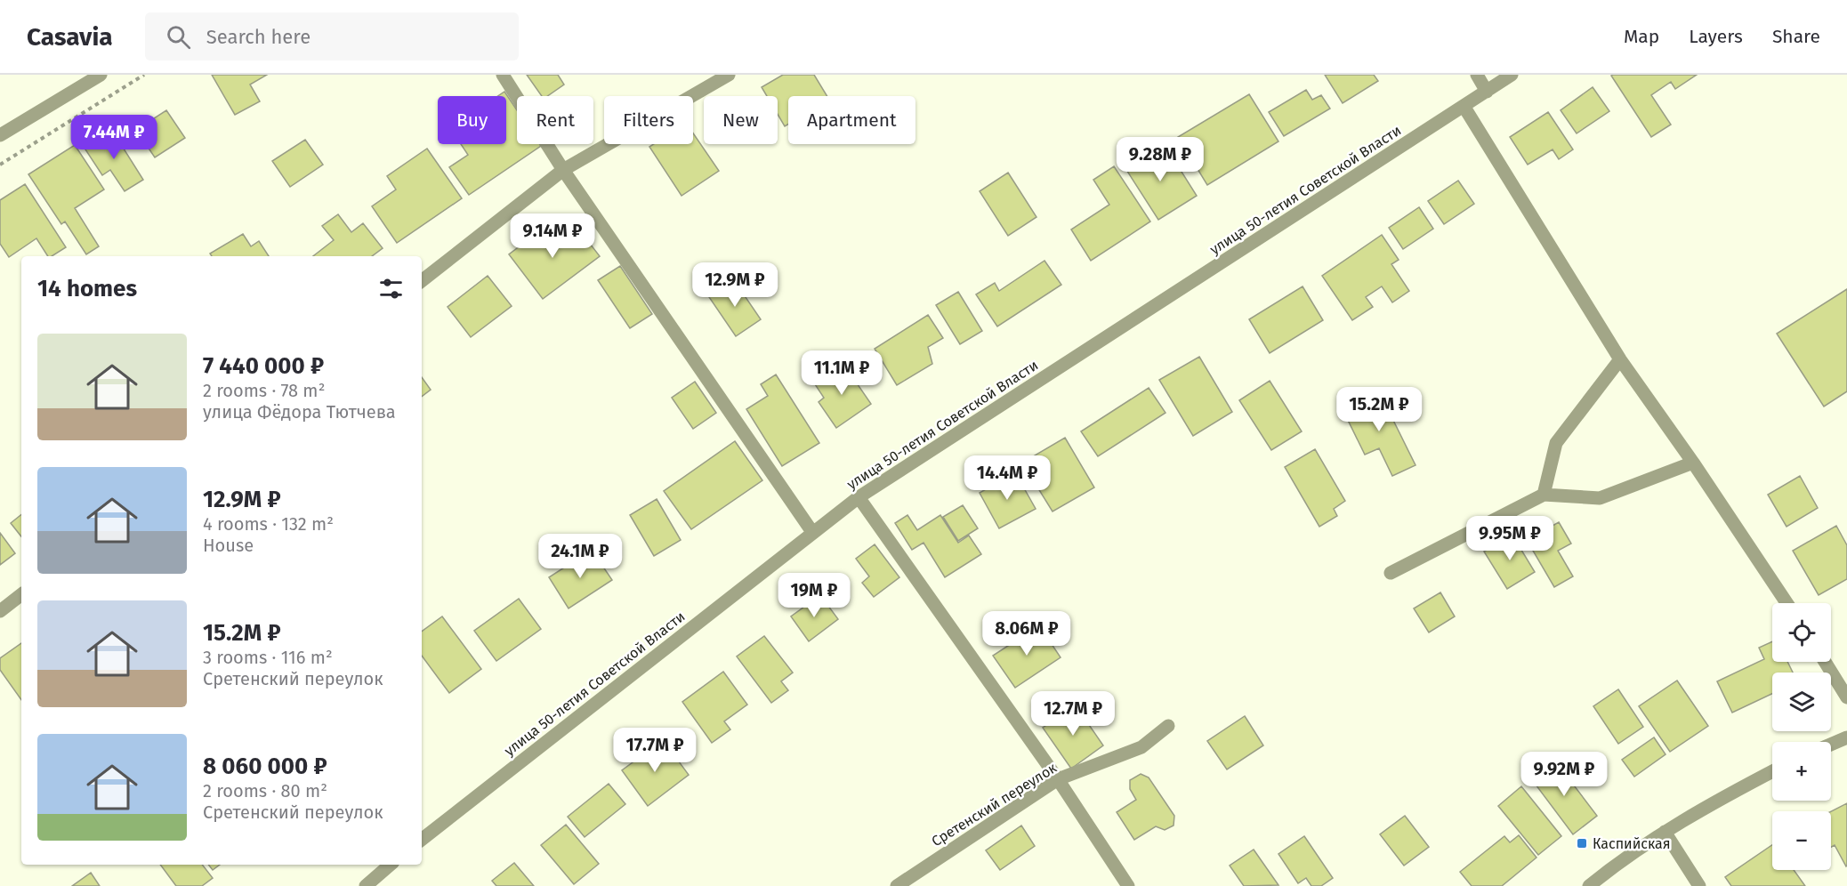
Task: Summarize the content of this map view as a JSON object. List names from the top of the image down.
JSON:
{
  "streets": {
    "street": ["улица 50-летия Советской Власти", "Сретенский переулок"]
  },
  "places": {
    "transit": ["Каспийская"]
  },
  "page": {
    "header": "Casavia",
    "search": "Search here",
    "nav": ["Map", "Layers", "Share"],
    "chip": [
      "Buy",
      "Rent",
      "Filters",
      "New",
      "Apartment"
    ],
    "price": [
      "7.44M ₽",
      "9.28M ₽",
      "9.14M ₽",
      "12.9M ₽",
      "11.1M ₽",
      "15.2M ₽",
      "14.4M ₽",
      "9.95M ₽",
      "24.1M ₽",
      "19M ₽",
      "8.06M ₽",
      "12.7M ₽",
      "17.7M ₽",
      "9.92M ₽"
    ],
    "heading": "14 homes",
    "list": [
      {
        "name": "7 440 000 ₽",
        "note": "2 rooms · 78 m² · улица Фёдора Тютчева"
      },
      {
        "name": "12.9M ₽",
        "note": "4 rooms · 132 m² · House"
      },
      {
        "name": "15.2M ₽",
        "note": "3 rooms · 116 m² · Сретенский переулок"
      },
      {
        "name": "8 060 000 ₽",
        "note": "2 rooms · 80 m² · Сретенский переулок"
      }
    ],
    "map_buttons": ["+", "−"]
  }
}
